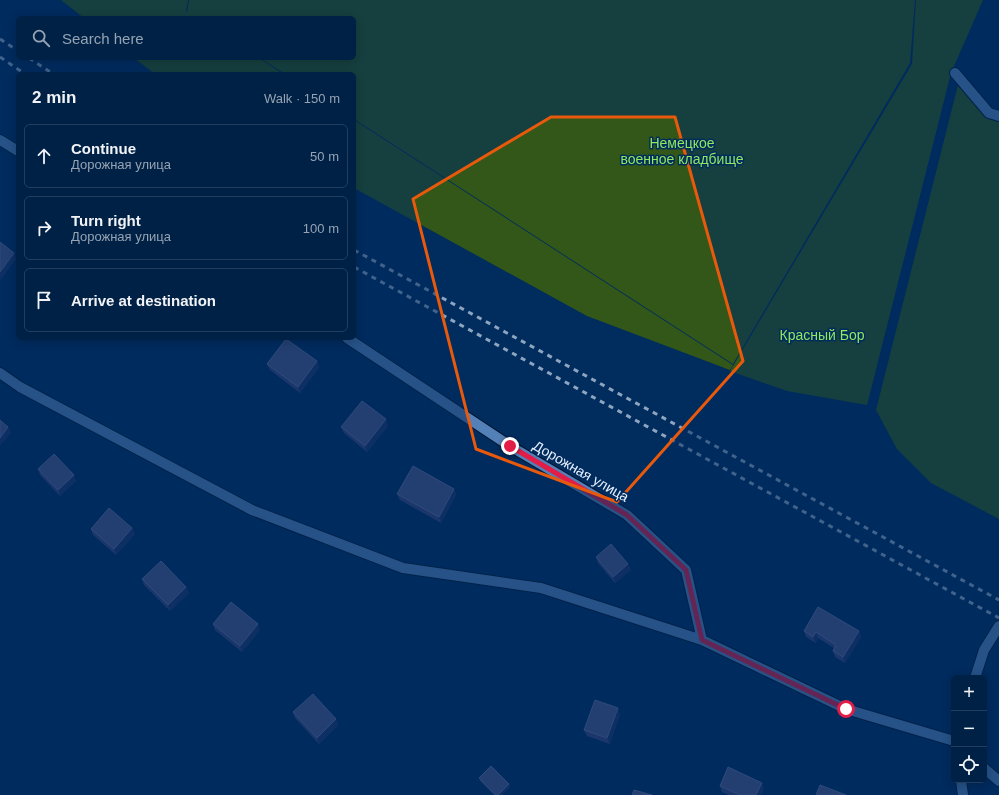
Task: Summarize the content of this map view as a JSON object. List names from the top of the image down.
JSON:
{
  "streets": {
    "street": ["Дорожная улица"]
  },
  "parks": ["Немецкое военное кладбище", "Красный Бор"],
  "page": {
    "search": "Search here",
    "heading": ["2 min", "Walk · 150 m"],
    "list": [
      ["Continue", "Дорожная улица", "50 m"],
      ["Turn right", "Дорожная улица", "100 m"],
      "Arrive at destination"
    ],
    "map_buttons": ["+", "−"]
  }
}
